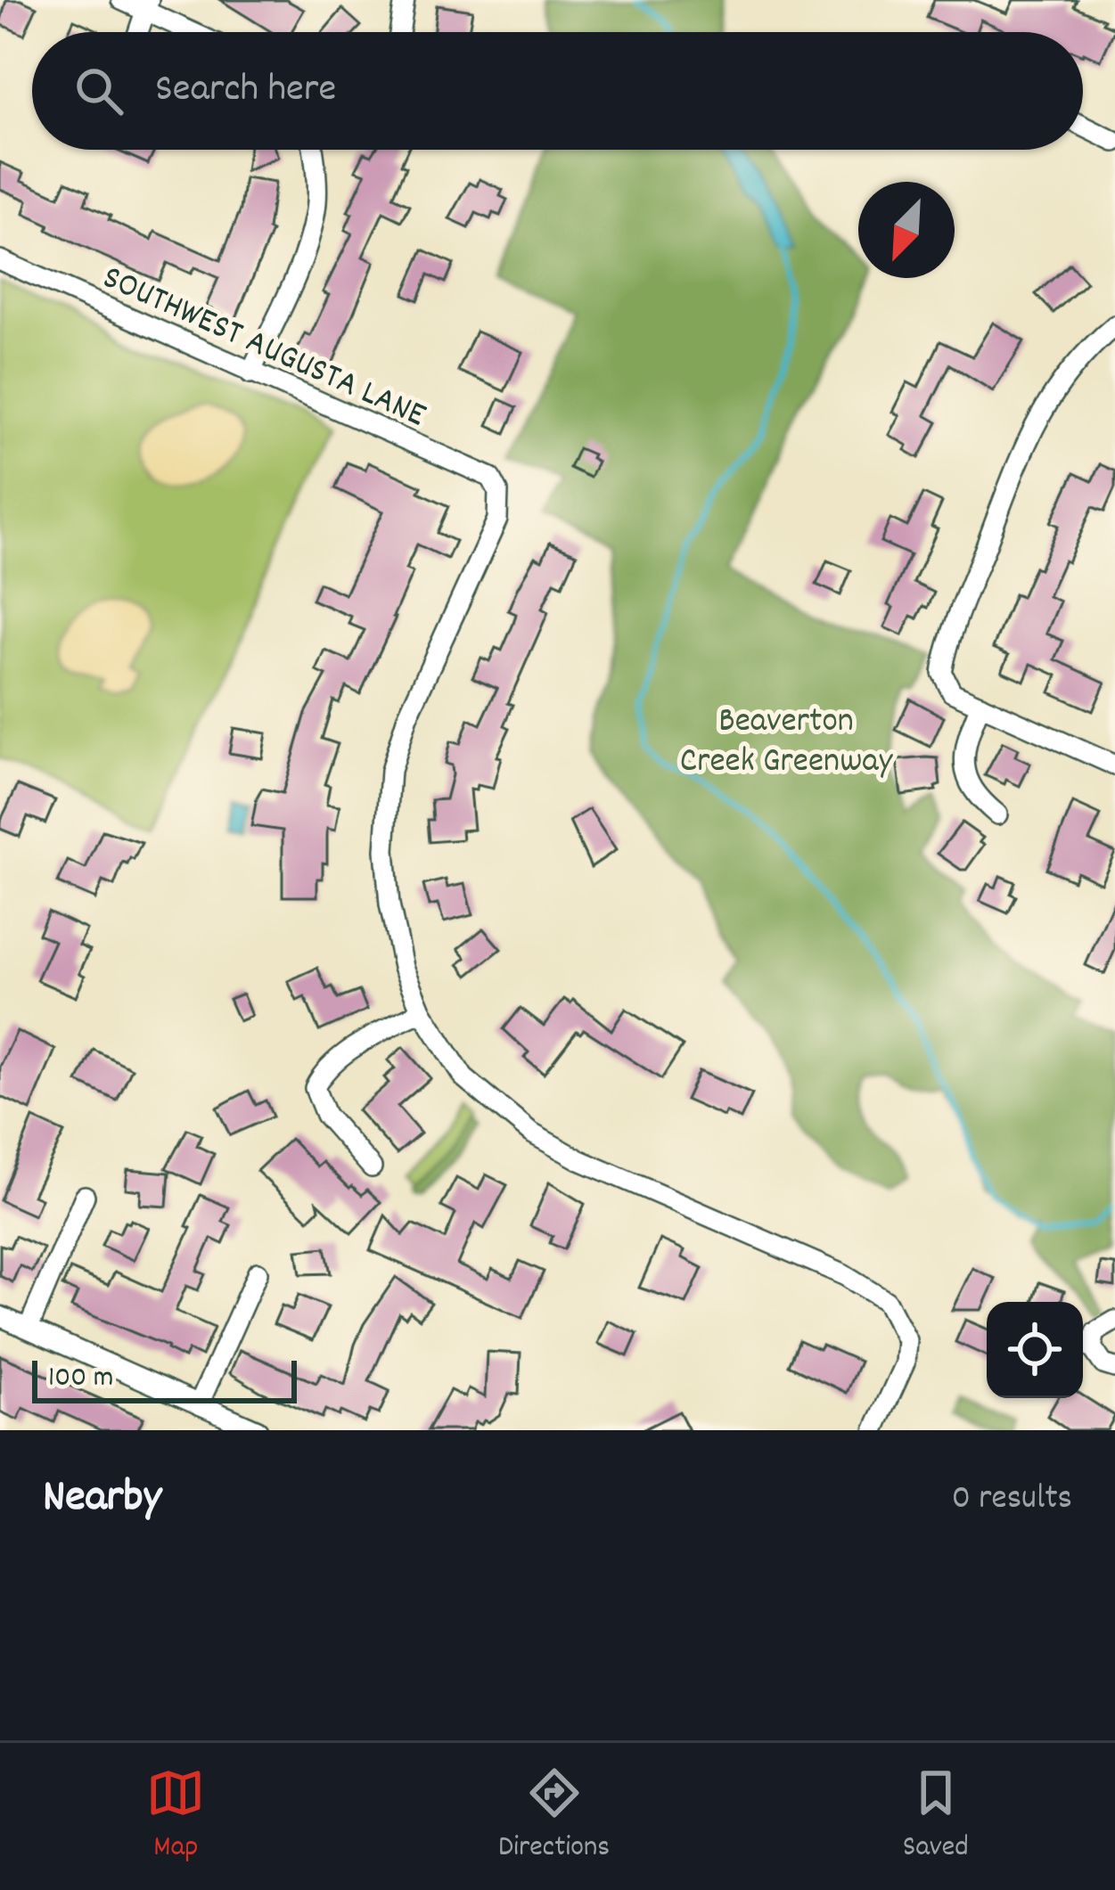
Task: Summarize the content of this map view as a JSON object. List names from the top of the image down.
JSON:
{
  "streets": {
    "street": ["SOUTHWEST AUGUSTA LANE"]
  },
  "parks": ["Beaverton Creek Greenway"],
  "scale_bar": "100 m",
  "north": "bottom left",
  "page": {
    "search": "Search here",
    "scale": "100 m",
    "heading": ["Nearby", "0 results"],
    "nav": ["Map", "Directions", "Saved"]
  }
}
